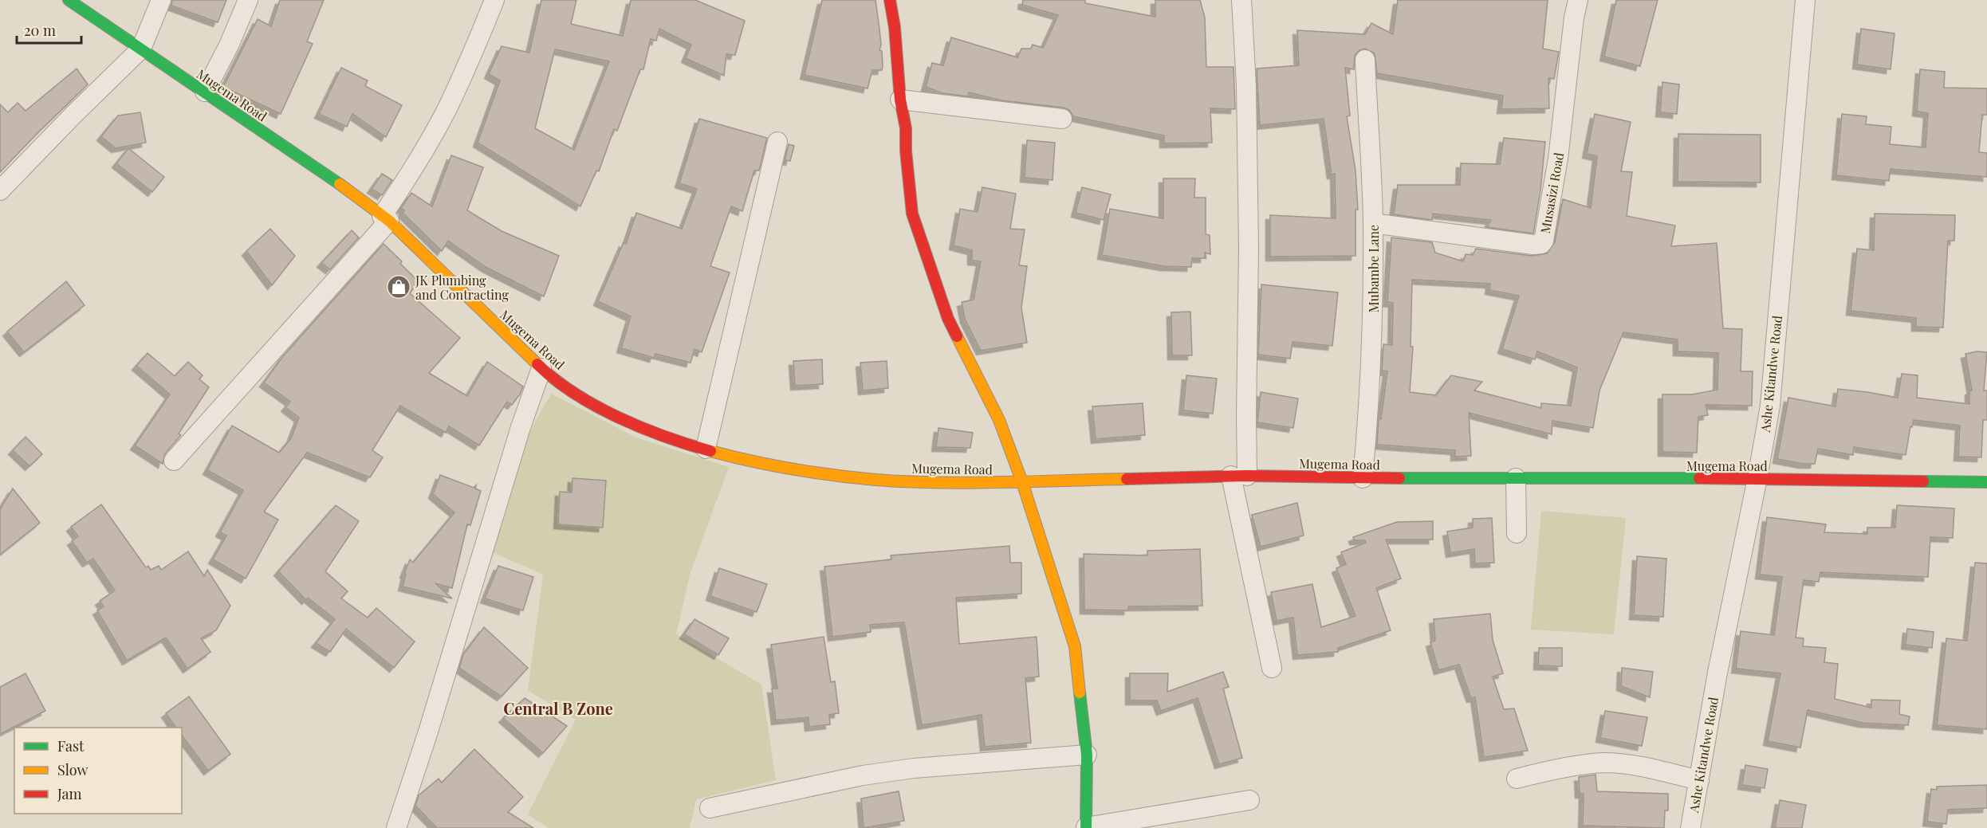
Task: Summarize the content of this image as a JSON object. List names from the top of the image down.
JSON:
{
  "streets": {
    "street": [
      "Mugema Road",
      "Musasizi Road",
      "Mubambe Lane",
      "Ashe Kitandwe Road"
    ]
  },
  "crossings": [
    ["Mugema Road", "Mubambe Lane"],
    ["Mugema Road", "Ashe Kitandwe Road"],
    ["Musasizi Road", "Mubambe Lane"]
  ],
  "districts": ["Central B Zone"],
  "places": {
    "shop": ["JK Plumbing and Contracting"]
  },
  "legend": ["Fast", "Slow", "Jam"],
  "scale_bar": "20 m"
}
